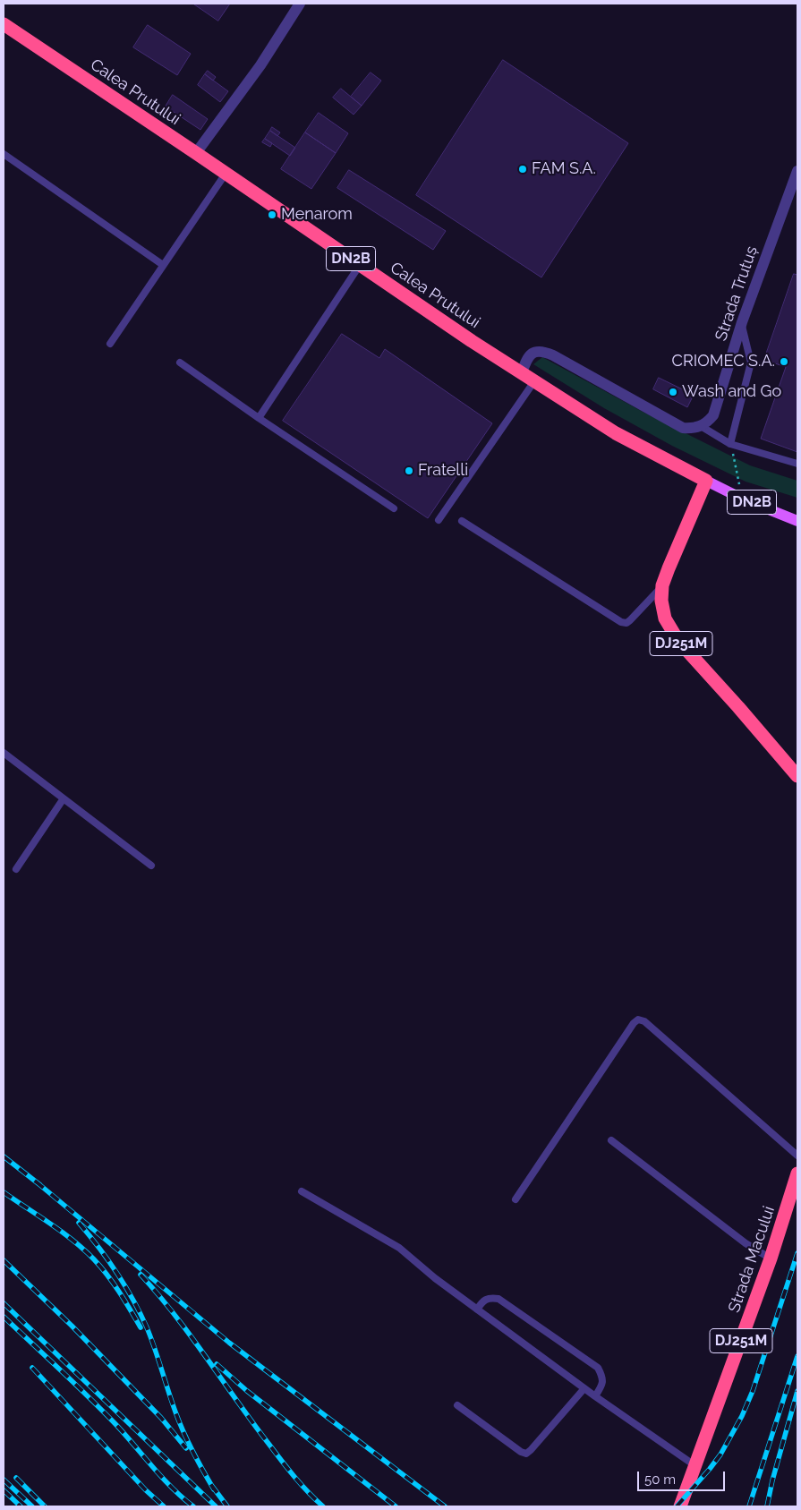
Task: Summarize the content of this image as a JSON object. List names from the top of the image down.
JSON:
{
  "streets": {
    "highway": [
      "Calea Prutului",
      "DN2B",
      "DJ251M",
      "Strada Macului"
    ],
    "street": ["Strada Trutuș"]
  },
  "crossings": [
    ["Calea Prutului", "DJ251M"]
  ],
  "places": [
    "FAM S.A.",
    "Menarom",
    "CRIOMEC S.A.",
    "Wash and Go",
    "Fratelli"
  ],
  "scale_bar": "50 m"
}
